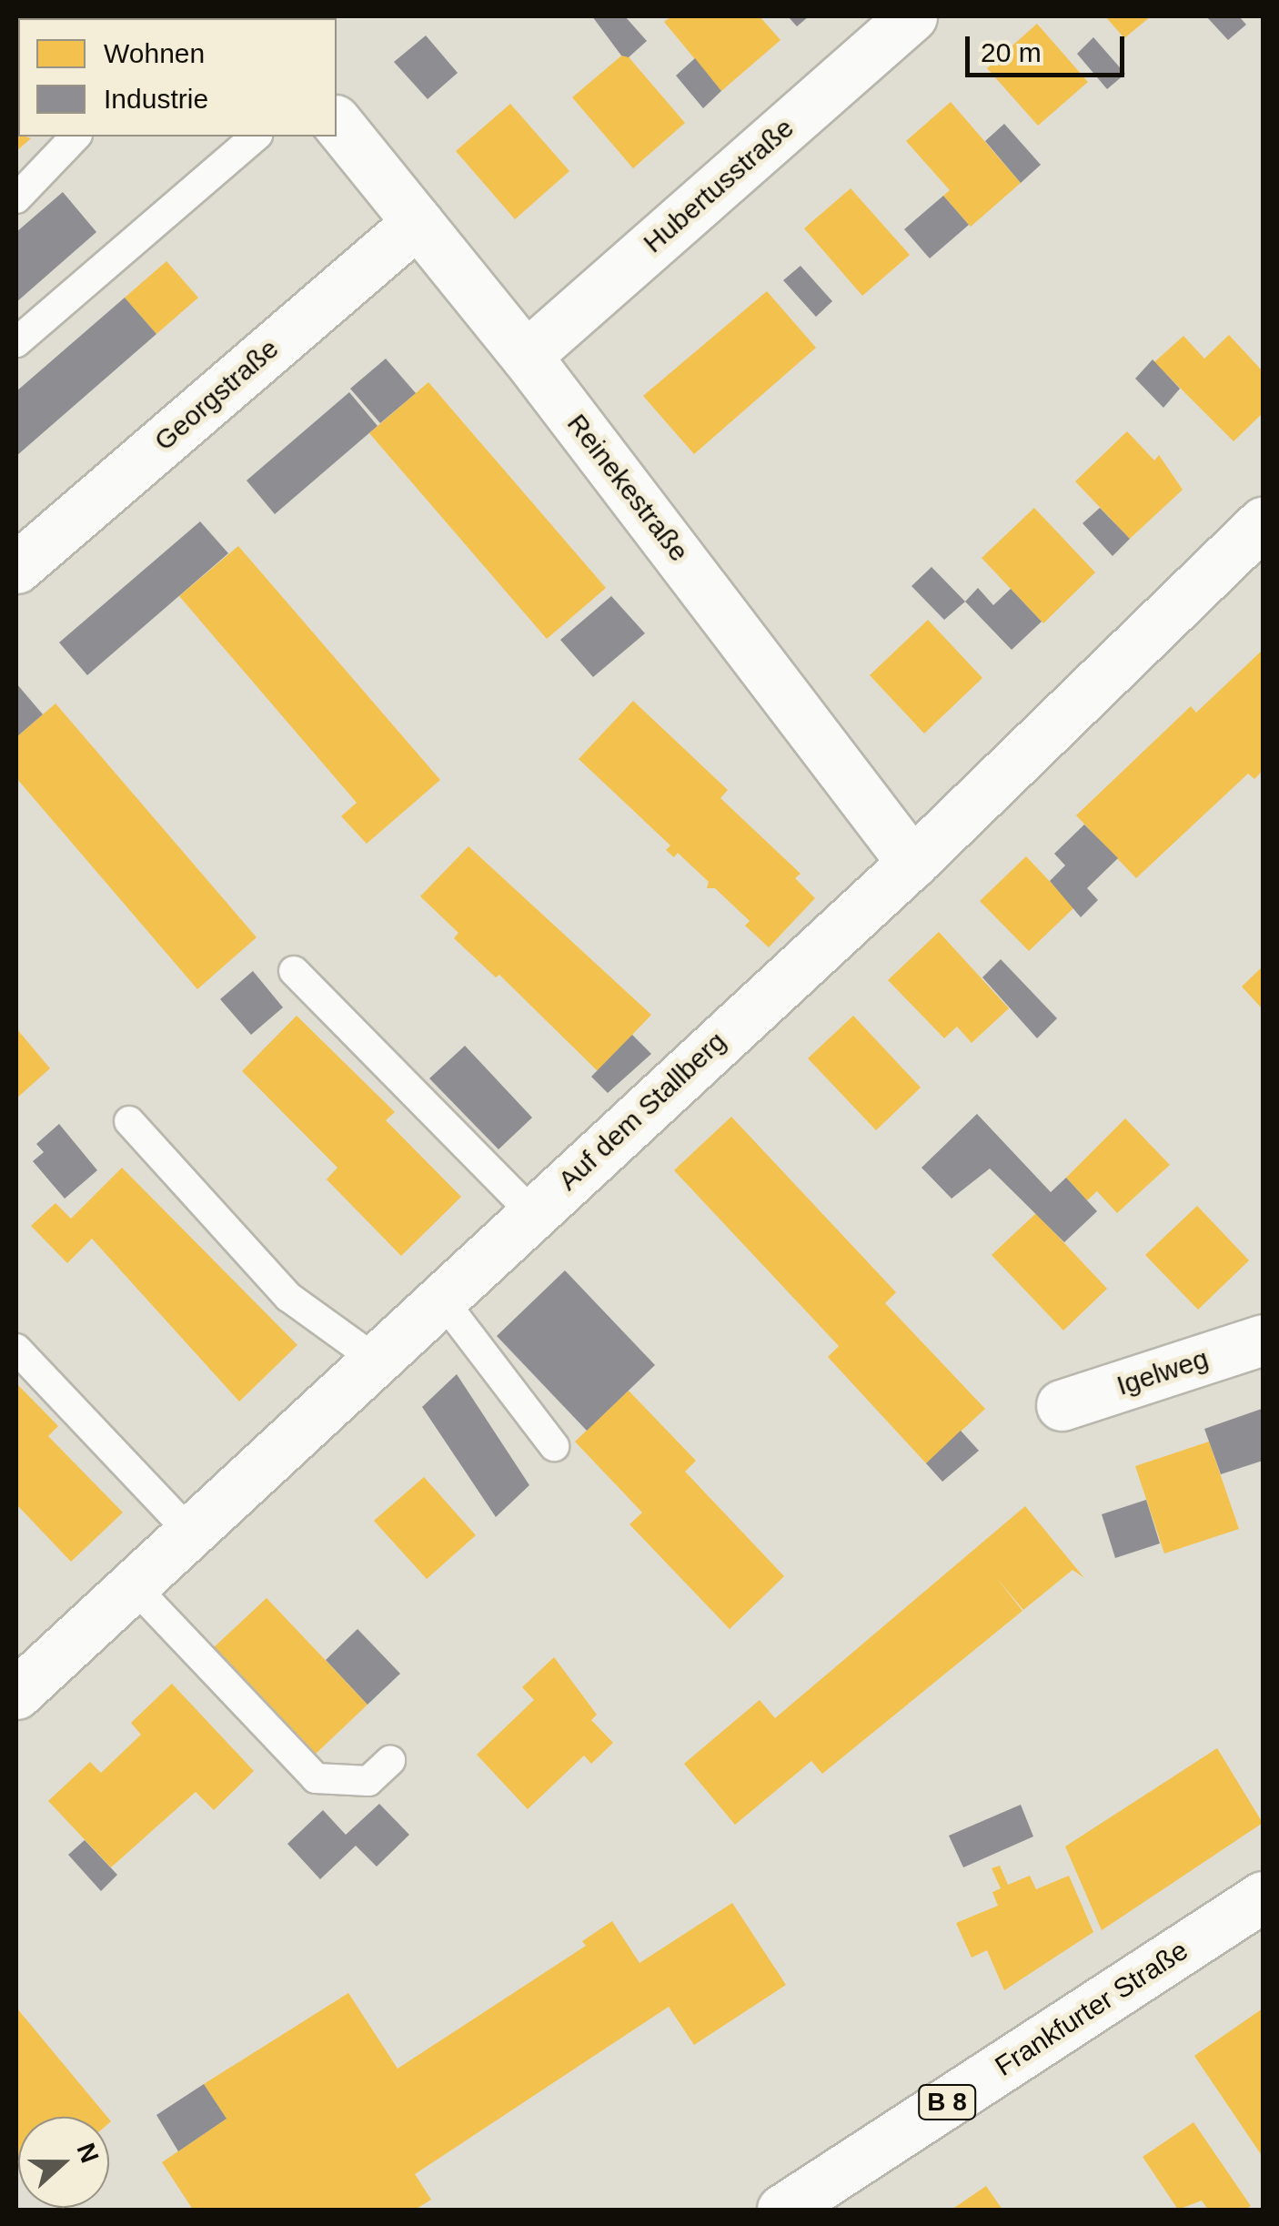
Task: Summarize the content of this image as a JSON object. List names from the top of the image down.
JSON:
{
  "streets": {
    "street": [
      "Hubertusstraße",
      "Georgstraße",
      "Reinekestraße",
      "Auf dem Stallberg",
      "Igelweg",
      "Frankfurter Straße",
      "B 8"
    ]
  },
  "crossings": [
    ["Hubertusstraße", "Reinekestraße"],
    ["Georgstraße", "Reinekestraße"],
    ["Reinekestraße", "Auf dem Stallberg"]
  ],
  "legend": ["Wohnen", "Industrie"],
  "scale_bar": "20 m",
  "north": "right"
}
